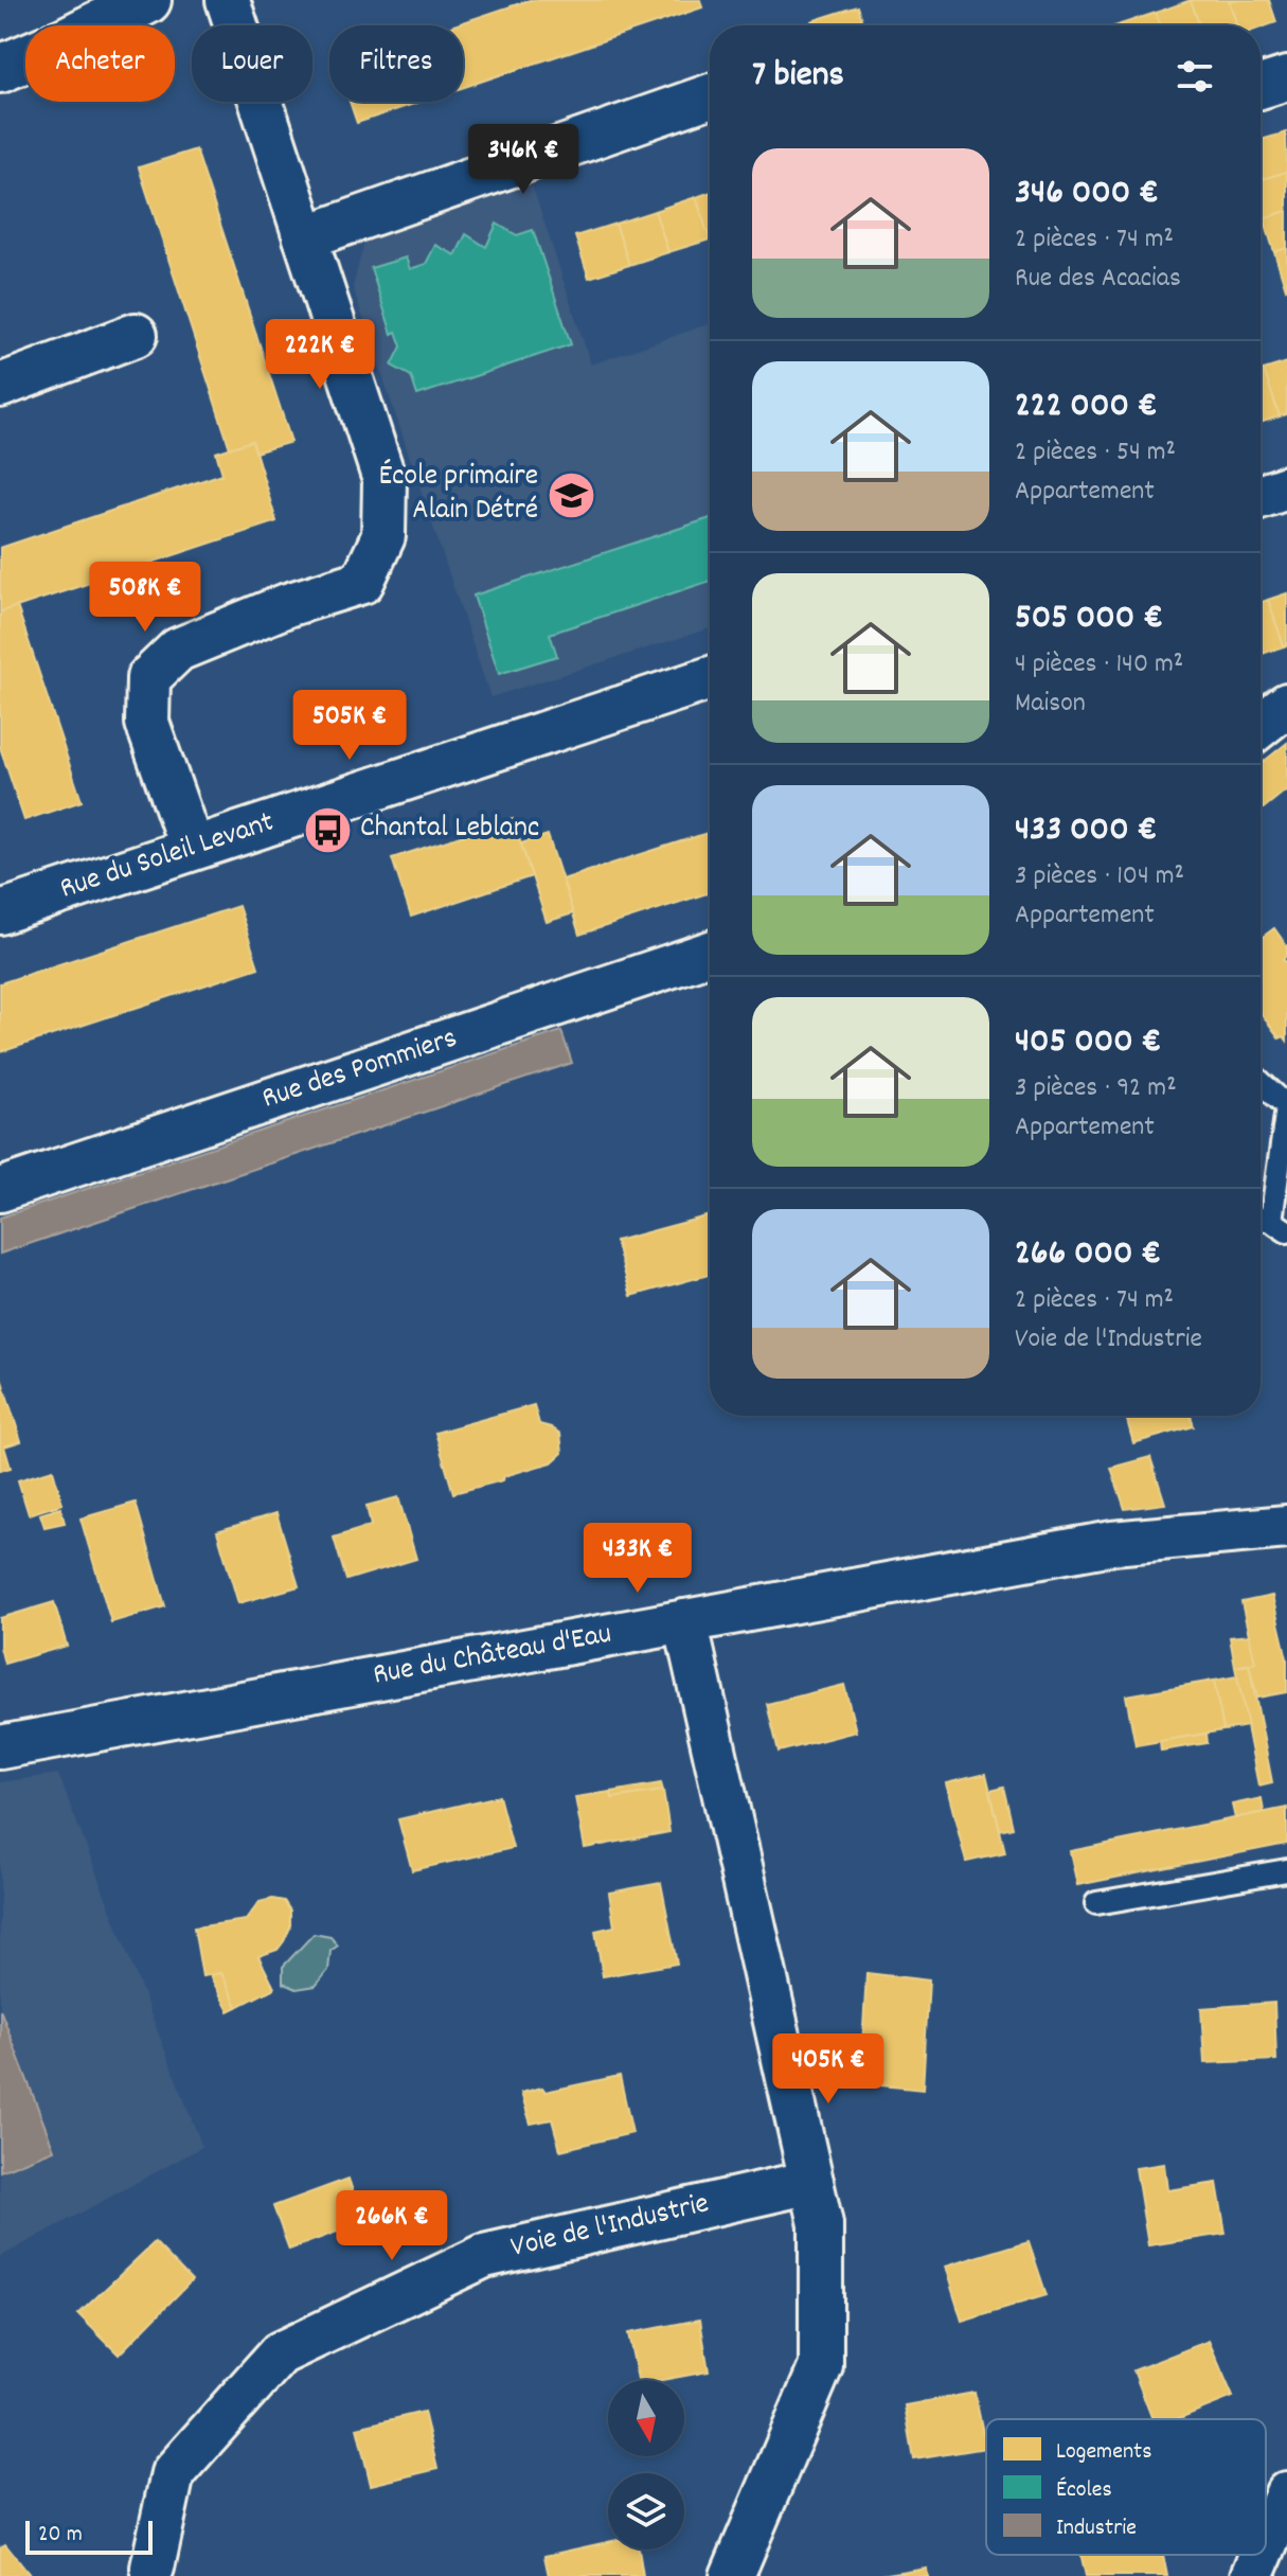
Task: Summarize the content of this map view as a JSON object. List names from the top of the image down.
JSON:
{
  "streets": {
    "street": [
      "Rue du Soleil Levant",
      "Rue des Pommiers",
      "Rue du Château d'Eau",
      "Voie de l'Industrie"
    ]
  },
  "places": {
    "school or university": ["École primaire Alain Détré"],
    "bus stop": ["Chantal Leblanc"]
  },
  "legend": ["Logements", "Écoles", "Industrie"],
  "scale_bar": "20 m",
  "north": "bottom",
  "page": {
    "chip": ["Acheter", "Louer", "Filtres"],
    "heading": "7 biens",
    "price": [
      "346K €",
      "222K €",
      "508K €",
      "505K €",
      "433K €",
      "405K €",
      "266K €"
    ],
    "list": [
      {
        "name": "346 000 €",
        "note": "2 pièces · 74 m² · Rue des Acacias"
      },
      {
        "name": "222 000 €",
        "note": "2 pièces · 54 m² · Appartement"
      },
      {
        "name": "505 000 €",
        "note": "4 pièces · 140 m² · Maison"
      },
      {
        "name": "433 000 €",
        "note": "3 pièces · 104 m² · Appartement"
      },
      {
        "name": "405 000 €",
        "note": "3 pièces · 92 m² · Appartement"
      },
      {
        "name": "266 000 €",
        "note": "2 pièces · 74 m² · Voie de l'Industrie"
      }
    ],
    "scale": "20 m"
  }
}
